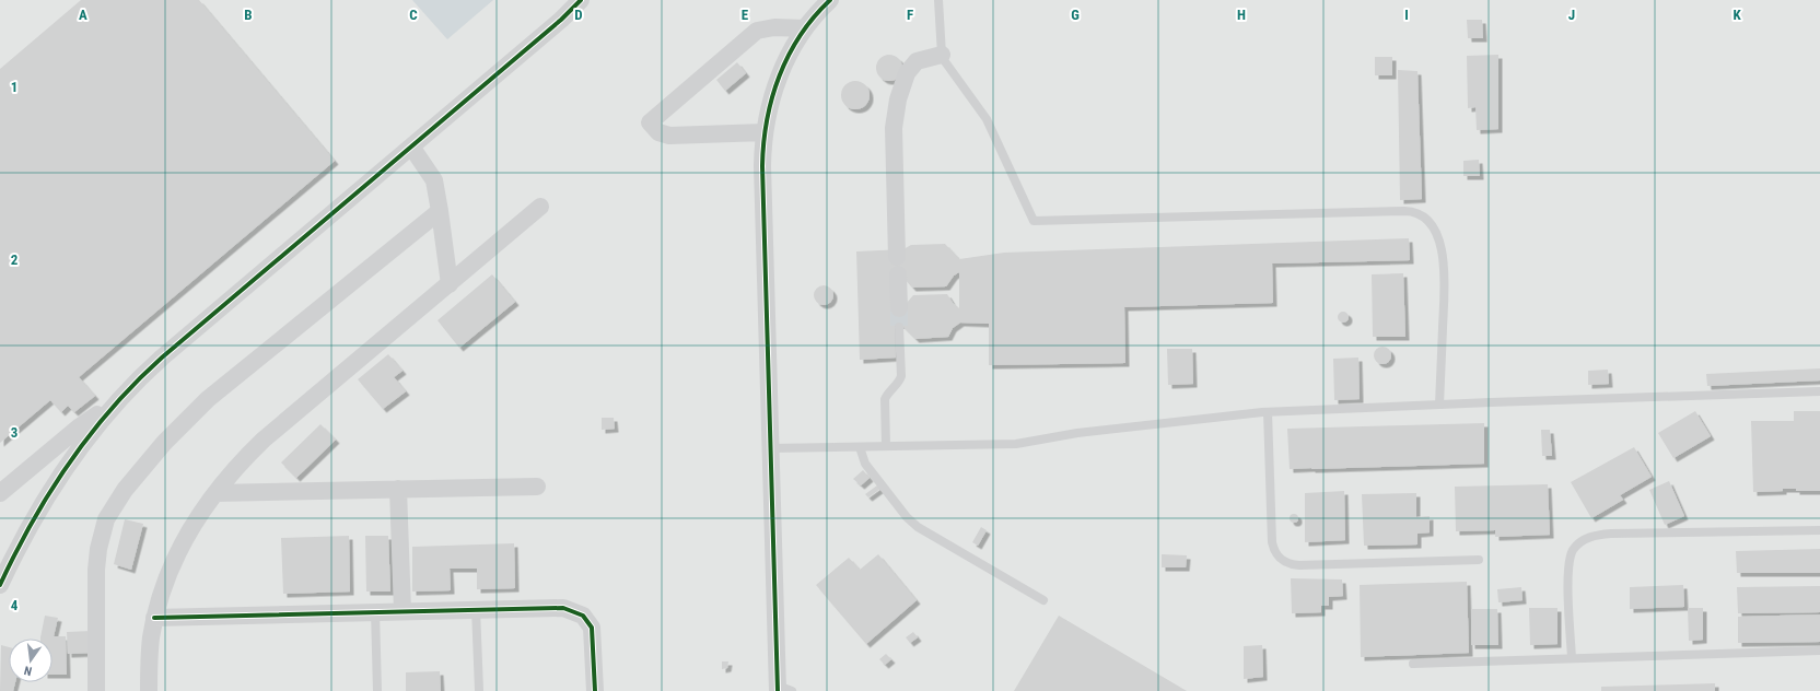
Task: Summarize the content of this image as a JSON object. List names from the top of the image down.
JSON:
{
  "north": "bottom",
  "grid": {
    "columns": [
      "A",
      "B",
      "C",
      "D",
      "E",
      "F",
      "G",
      "H",
      "I",
      "J",
      "K"
    ],
    "rows": [
      "1",
      "2",
      "3",
      "4"
    ]
  }
}
